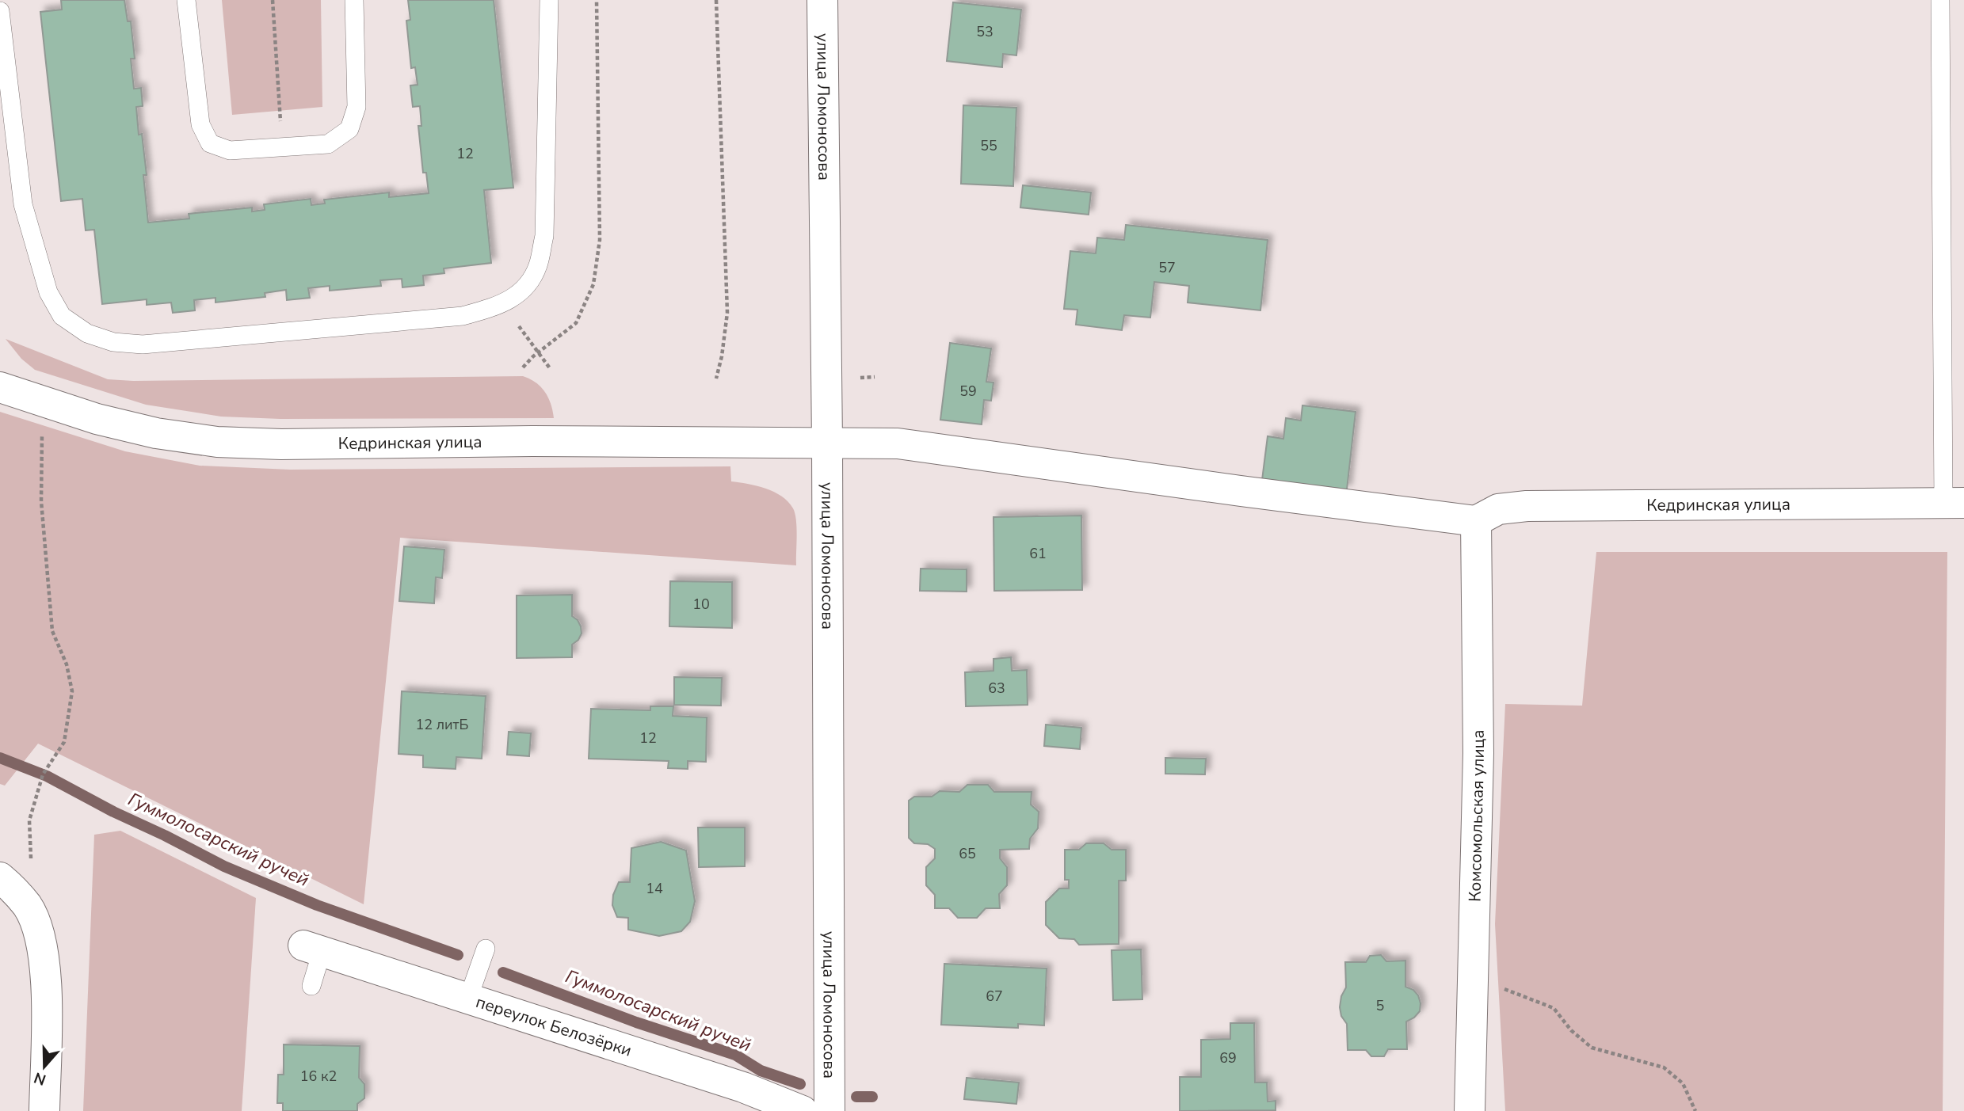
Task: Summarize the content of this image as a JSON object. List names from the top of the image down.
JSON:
{
  "streets": {
    "street": [
      "улица Ломоносова",
      "Кедринская улица",
      "Комсомольская улица",
      "переулок Белозёрки"
    ]
  },
  "crossings": [
    ["улица Ломоносова", "Кедринская улица"],
    ["Кедринская улица", "Комсомольская улица"]
  ],
  "water": ["Гуммолосарский ручей"],
  "house_numbers": [
    "53",
    "55",
    "12",
    "57",
    "59",
    "61",
    "10",
    "63",
    "12 литБ",
    "12",
    "65",
    "14",
    "67",
    "5",
    "69",
    "16 к2"
  ],
  "north": "bottom"
}
